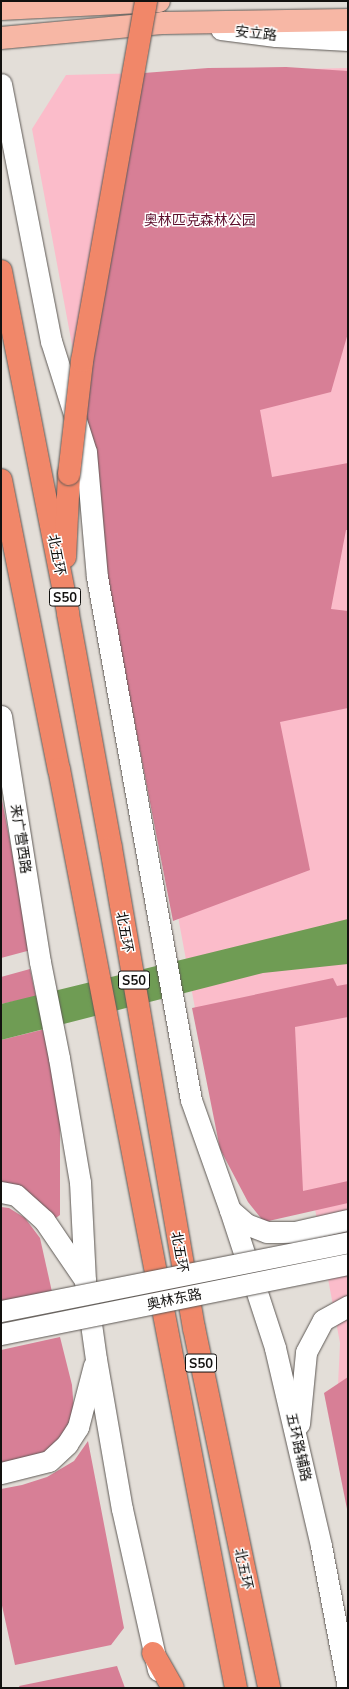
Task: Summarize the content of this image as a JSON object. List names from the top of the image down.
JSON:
{
  "streets": {
    "highway": ["北五环", "S50"],
    "main road": ["安立路"],
    "street": ["来广营西路", "奥林东路", "五环路辅路"]
  },
  "parks": ["奥林匹克森林公园"]
}
